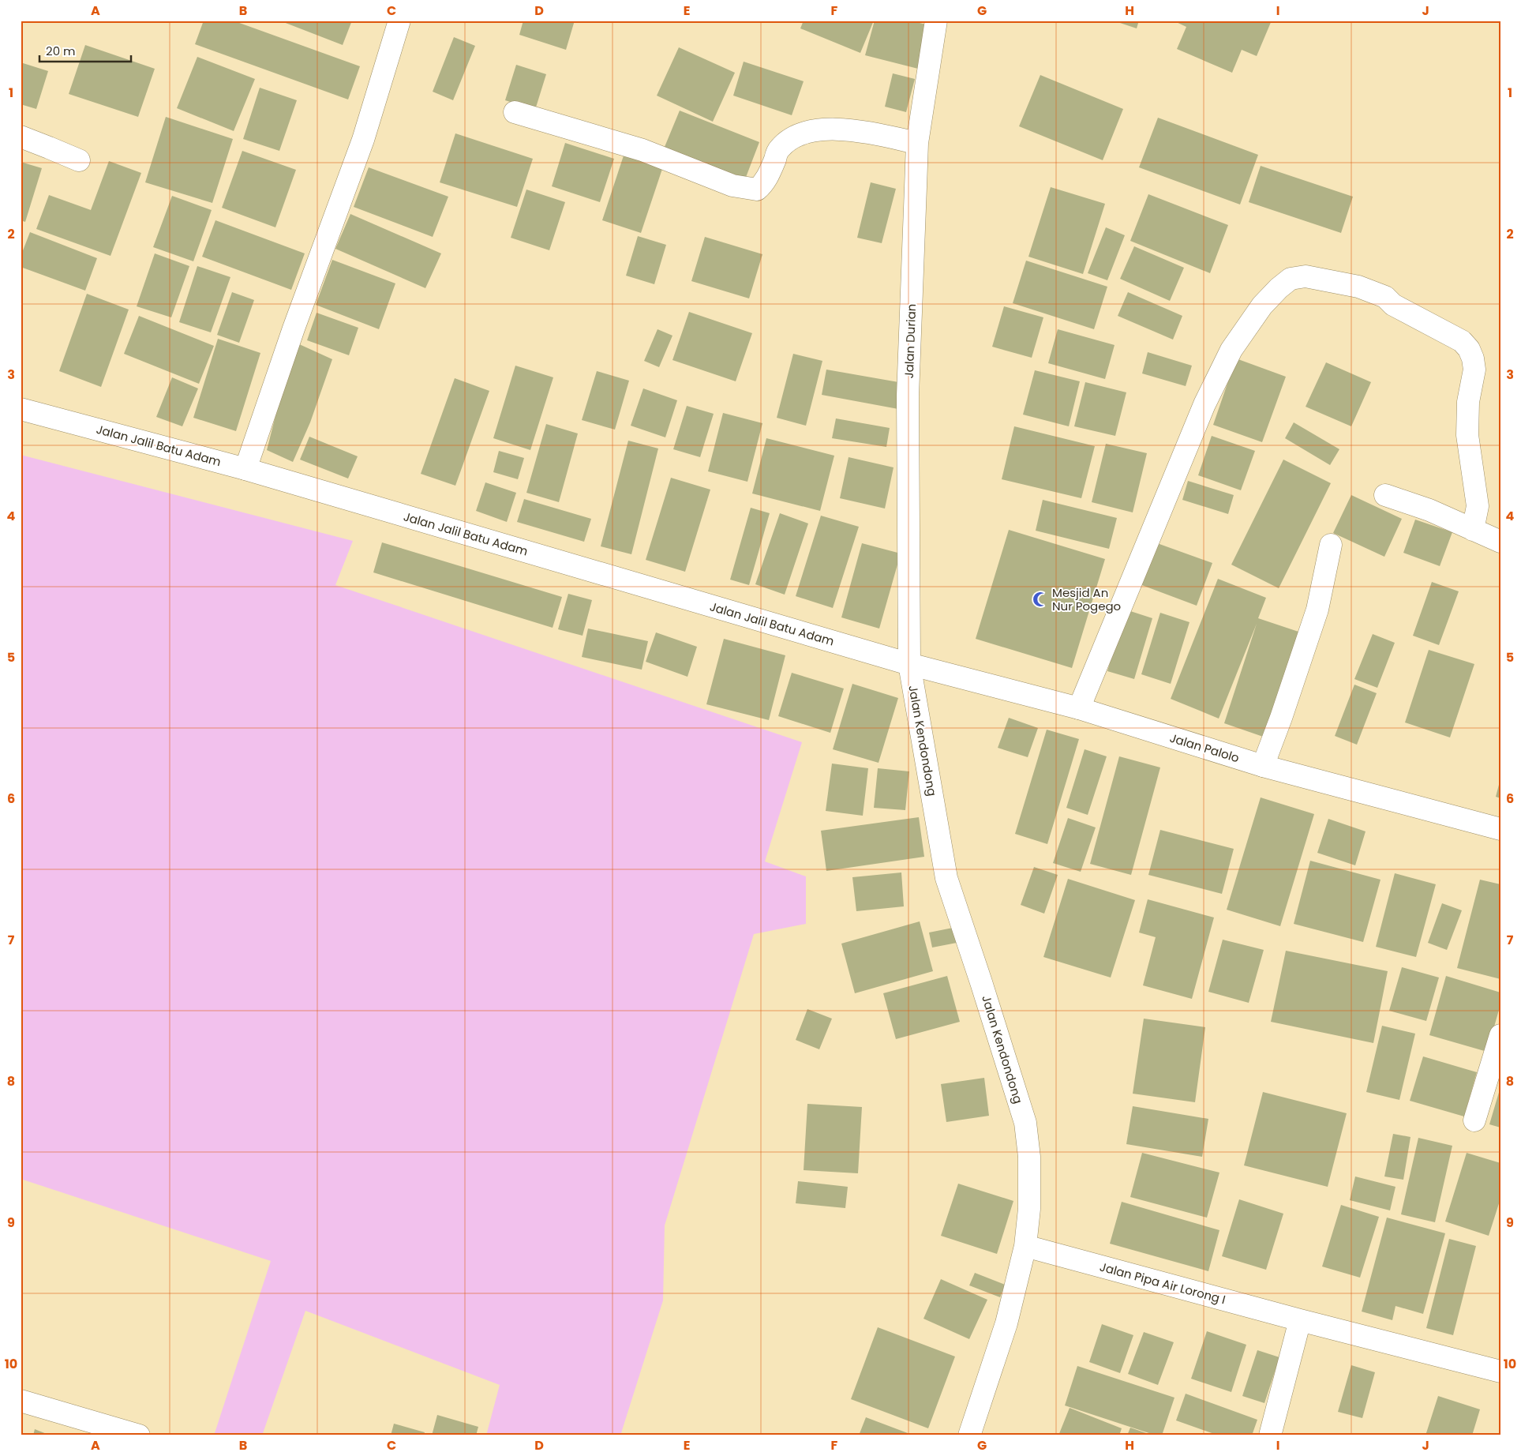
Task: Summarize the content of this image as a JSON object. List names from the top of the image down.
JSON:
{
  "streets": {
    "street": [
      "Jalan Durian",
      "Jalan Jalil Batu Adam",
      "Jalan Kendondong",
      "Jalan Palolo",
      "Jalan Pipa Air Lorong I"
    ]
  },
  "crossings": [
    ["Jalan Durian", "Jalan Jalil Batu Adam"],
    ["Jalan Durian", "Jalan Kendondong"],
    ["Jalan Durian", "Jalan Palolo"],
    ["Jalan Jalil Batu Adam", "Jalan Kendondong"],
    ["Jalan Jalil Batu Adam", "Jalan Palolo"],
    ["Jalan Kendondong", "Jalan Palolo"],
    ["Jalan Kendondong", "Jalan Pipa Air Lorong I"]
  ],
  "places": {
    "mosque": ["Mesjid An Nur Pogego"]
  },
  "scale_bar": "20 m",
  "grid": {
    "columns": [
      "A",
      "B",
      "C",
      "D",
      "E",
      "F",
      "G",
      "H",
      "I",
      "J"
    ],
    "rows": [
      "1",
      "2",
      "3",
      "4",
      "5",
      "6",
      "7",
      "8",
      "9",
      "10"
    ]
  }
}
